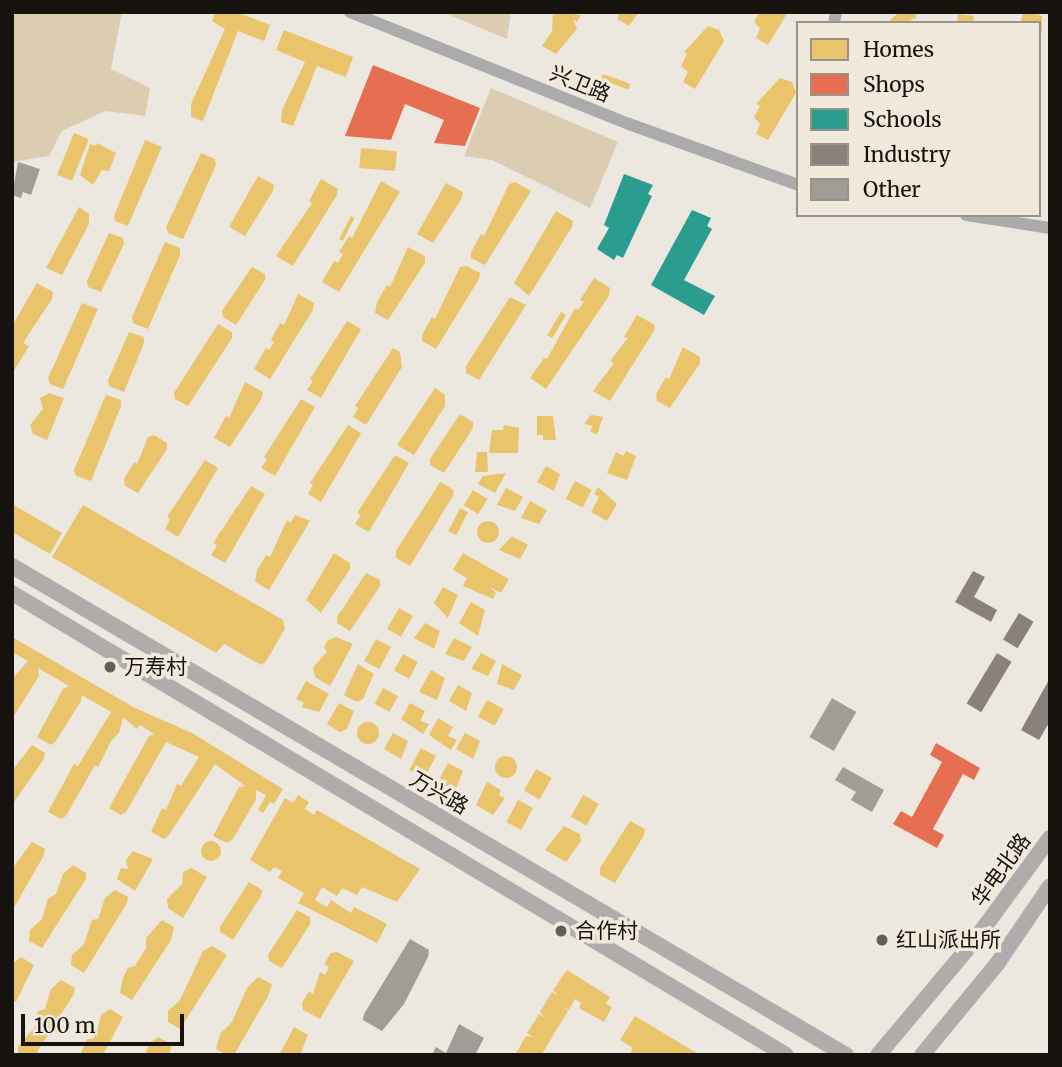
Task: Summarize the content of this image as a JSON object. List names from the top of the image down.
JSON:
{
  "streets": {
    "main road": ["万兴路", "华电北路"],
    "street": ["兴卫路"]
  },
  "places": ["万寿村", "合作村", "红山派出所"],
  "legend": [
    "Homes",
    "Shops",
    "Schools",
    "Industry",
    "Other"
  ],
  "scale_bar": "100 m"
}
